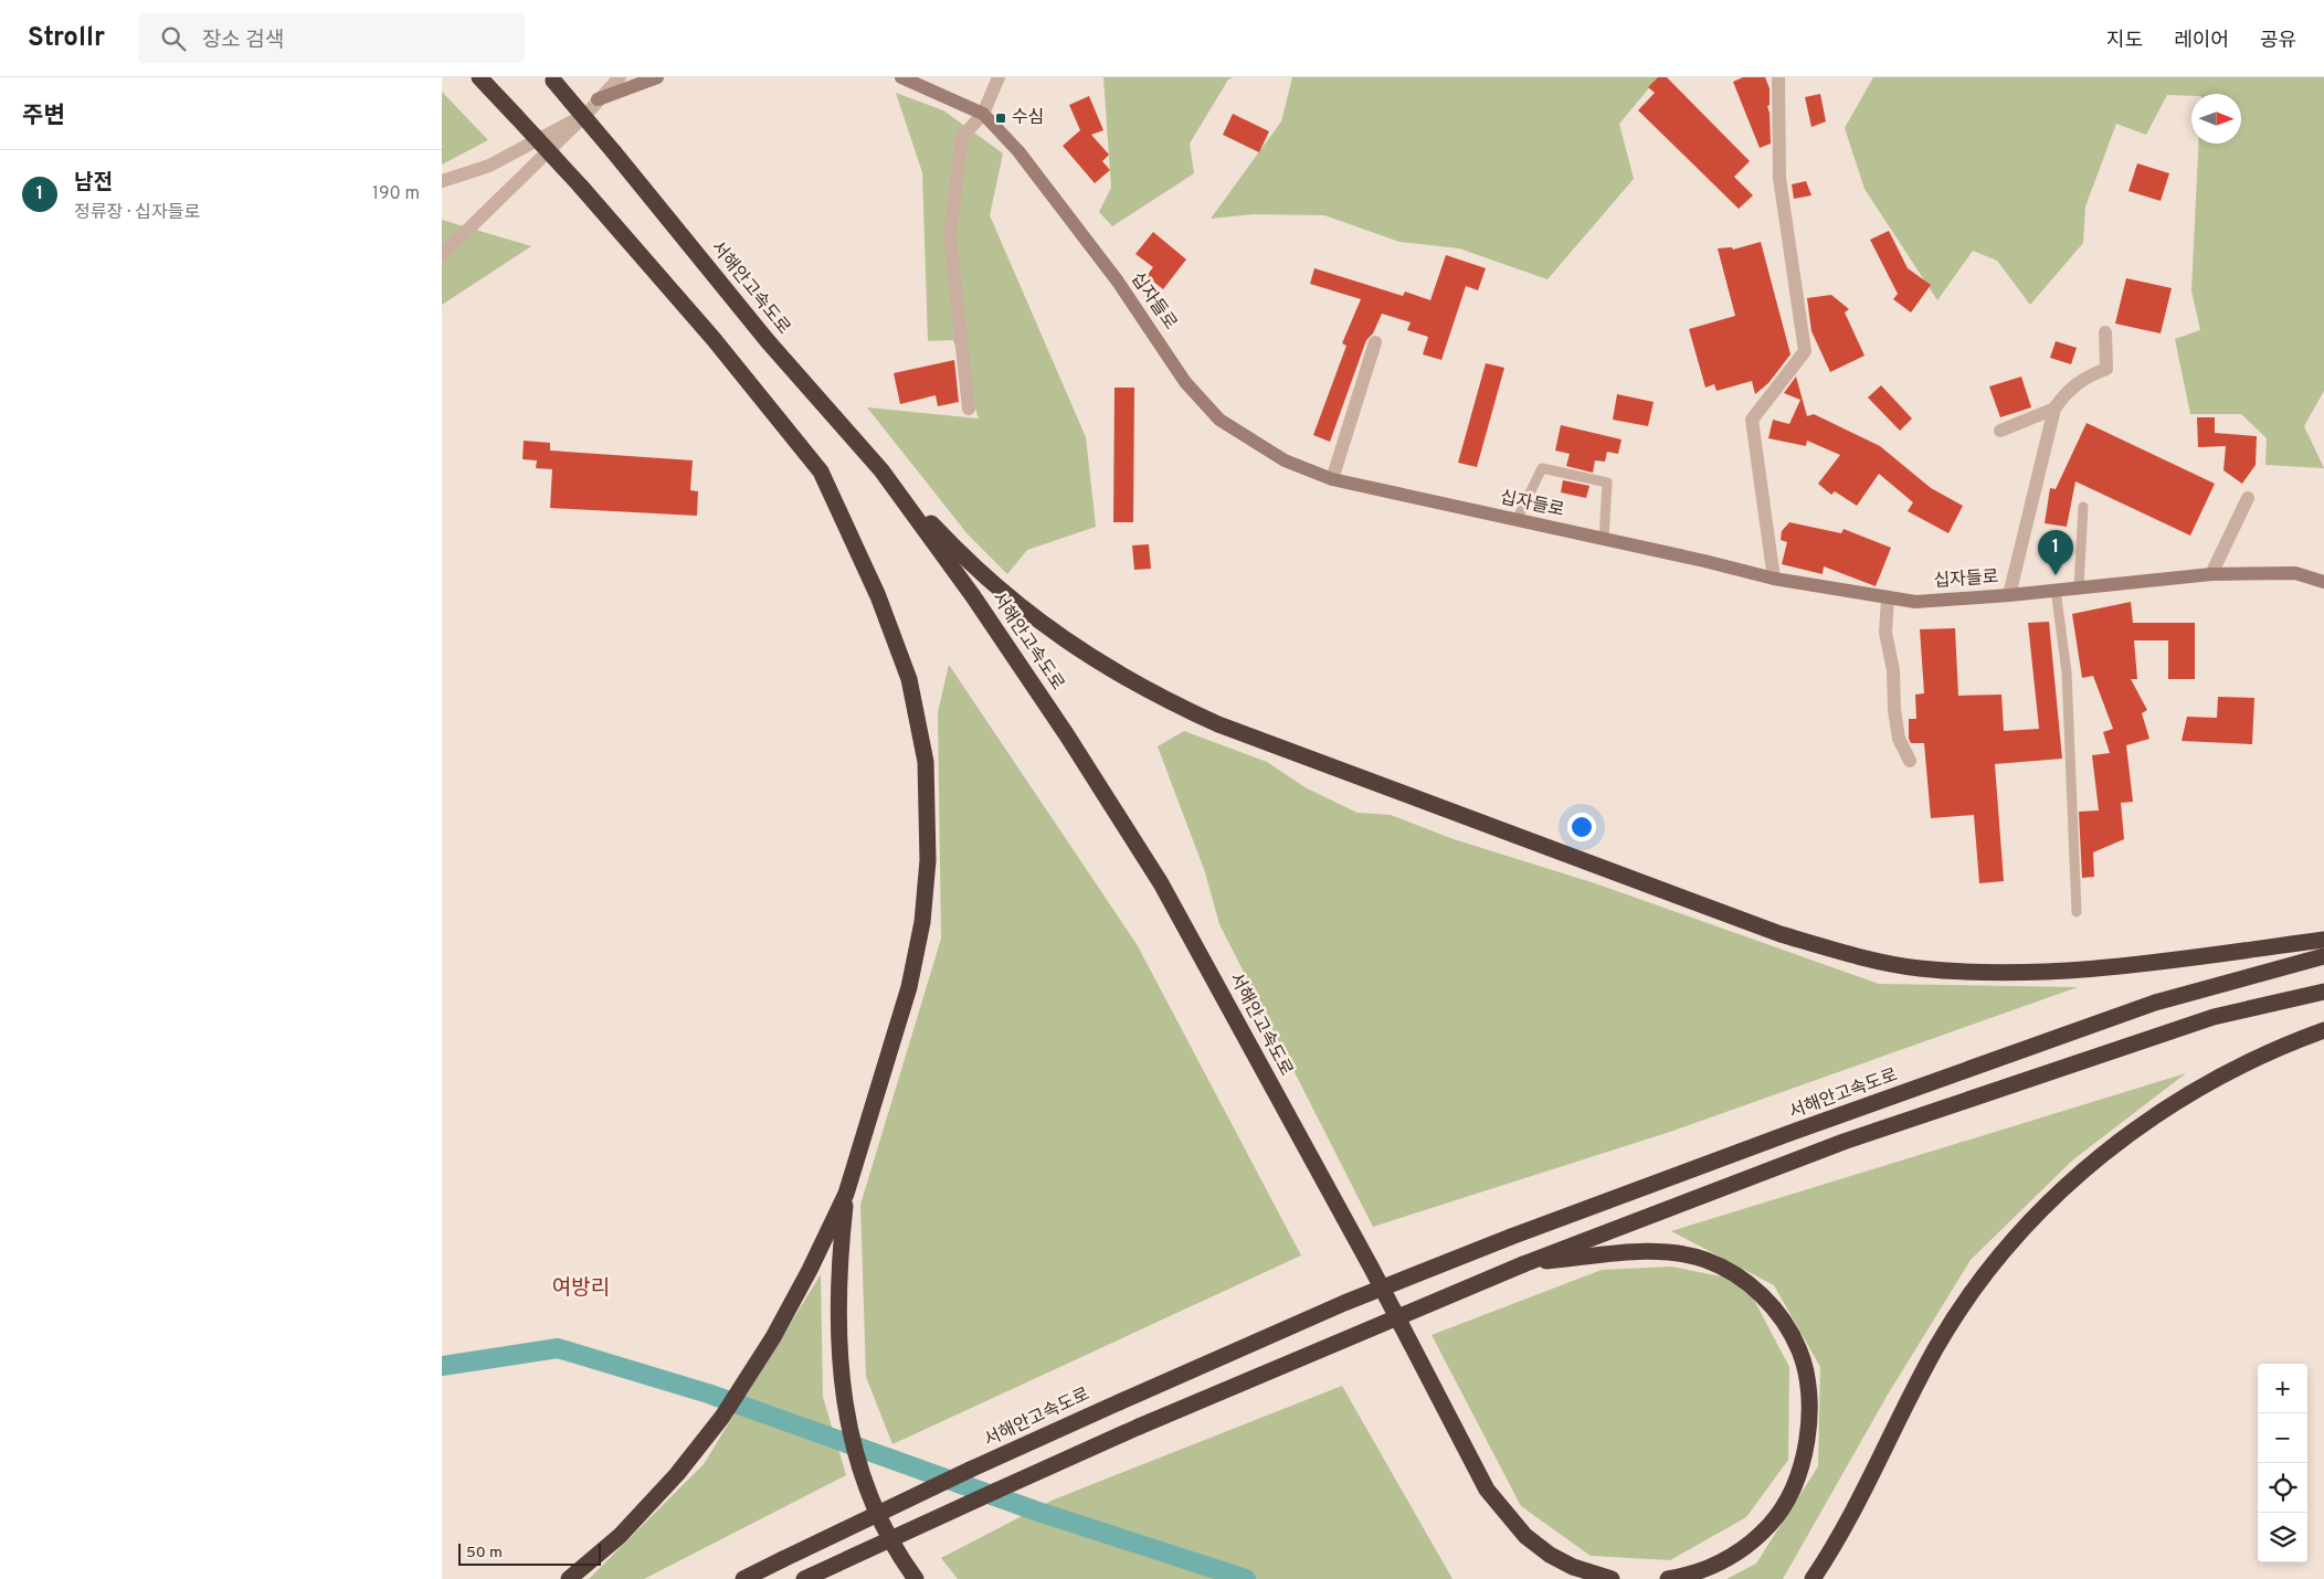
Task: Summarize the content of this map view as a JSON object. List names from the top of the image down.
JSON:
{
  "streets": {
    "highway": ["서해안고속도로"],
    "main road": ["십자들로"]
  },
  "districts": ["여방리"],
  "places": {
    "transit": ["수심"]
  },
  "scale_bar": "50 m",
  "north": "right",
  "page": {
    "header": "Strollr",
    "search": "장소 검색",
    "nav": ["지도", "레이어", "공유"],
    "heading": "주변",
    "list": [
      {
        "mark": "1",
        "name": "남전",
        "note": "정류장 · 십자들로",
        "value": "190 m"
      }
    ],
    "pins": "1",
    "map_buttons": ["+", "−"],
    "scale": "50 m"
  }
}
